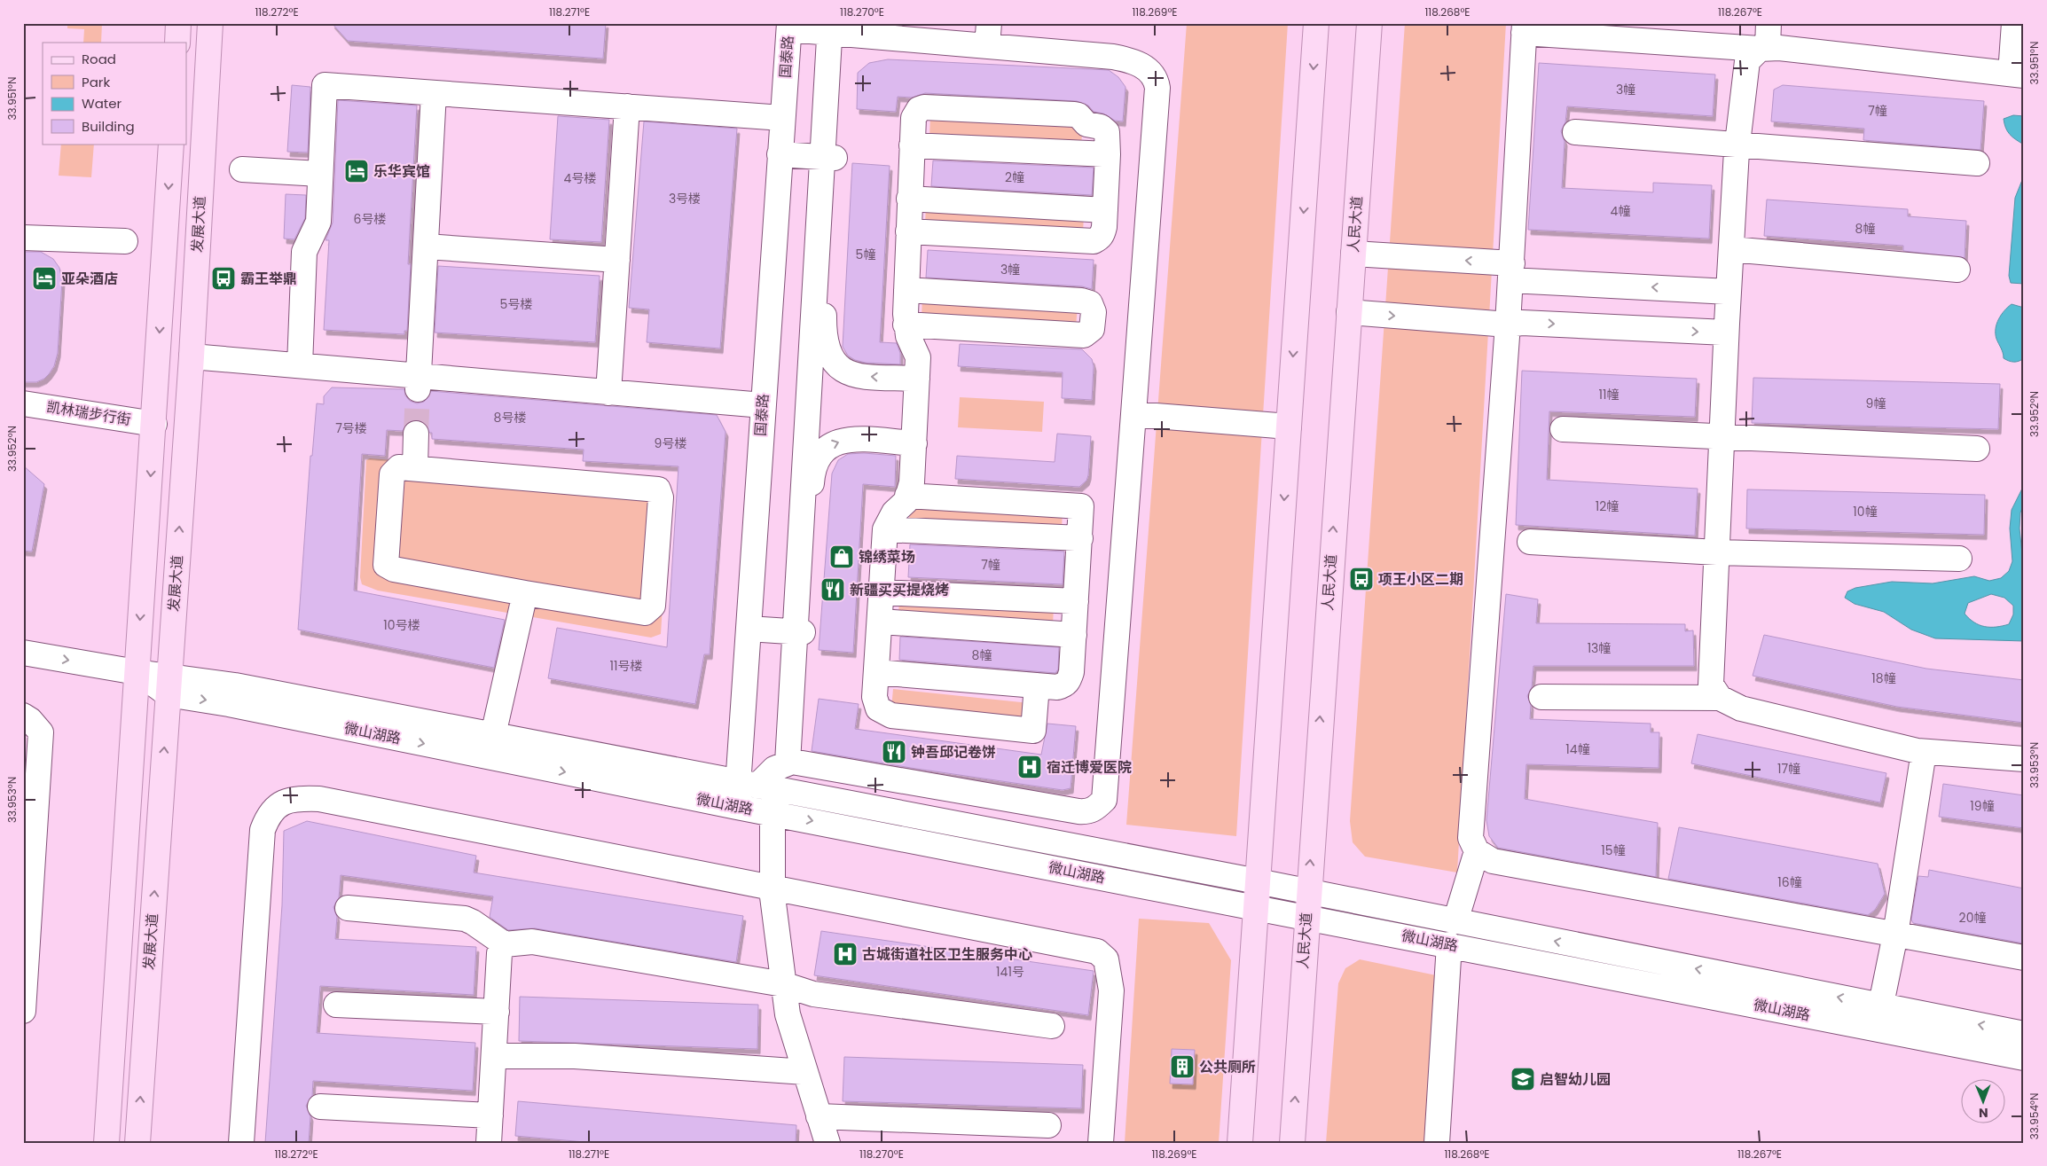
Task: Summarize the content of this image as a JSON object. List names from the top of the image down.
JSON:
{
  "streets": {
    "main road": ["发展大道", "人民大道"],
    "street": ["国泰路", "凯林瑞步行街", "微山湖路"]
  },
  "crossings": [
    ["国泰路", "微山湖路"],
    ["发展大道", "微山湖路"],
    ["人民大道", "微山湖路"]
  ],
  "places": {
    "hotel": ["乐华宾馆", "亚朵酒店"],
    "bus stop": ["霸王举鼎", "项王小区二期"],
    "shop": ["锦绣菜场"],
    "restaurant": ["新疆买买提烧烤", "钟吾邱记卷饼"],
    "hospital": ["宿迁博爱医院", "古城街道社区卫生服务中心"],
    "building": ["公共厕所"],
    "school or university": ["启智幼儿园"]
  },
  "house_numbers": [
    "3幢",
    "7幢",
    "2幢",
    "4号楼",
    "3号楼",
    "4幢",
    "6号楼",
    "8幢",
    "5幢",
    "3幢",
    "5号楼",
    "11幢",
    "9幢",
    "8号楼",
    "7号楼",
    "9号楼",
    "12幢",
    "10幢",
    "7幢",
    "10号楼",
    "13幢",
    "8幢",
    "11号楼",
    "18幢",
    "14幢",
    "17幢",
    "19幢",
    "15幢",
    "16幢",
    "20幢",
    "141号"
  ],
  "legend": [
    "Road",
    "Park",
    "Water",
    "Building"
  ],
  "north": "bottom",
  "coordinates": [
    "118.272°E",
    "118.271°E",
    "118.270°E",
    "118.269°E",
    "118.268°E",
    "118.267°E",
    "33.951°N",
    "33.952°N",
    "33.953°N",
    "33.954°N"
  ]
}
